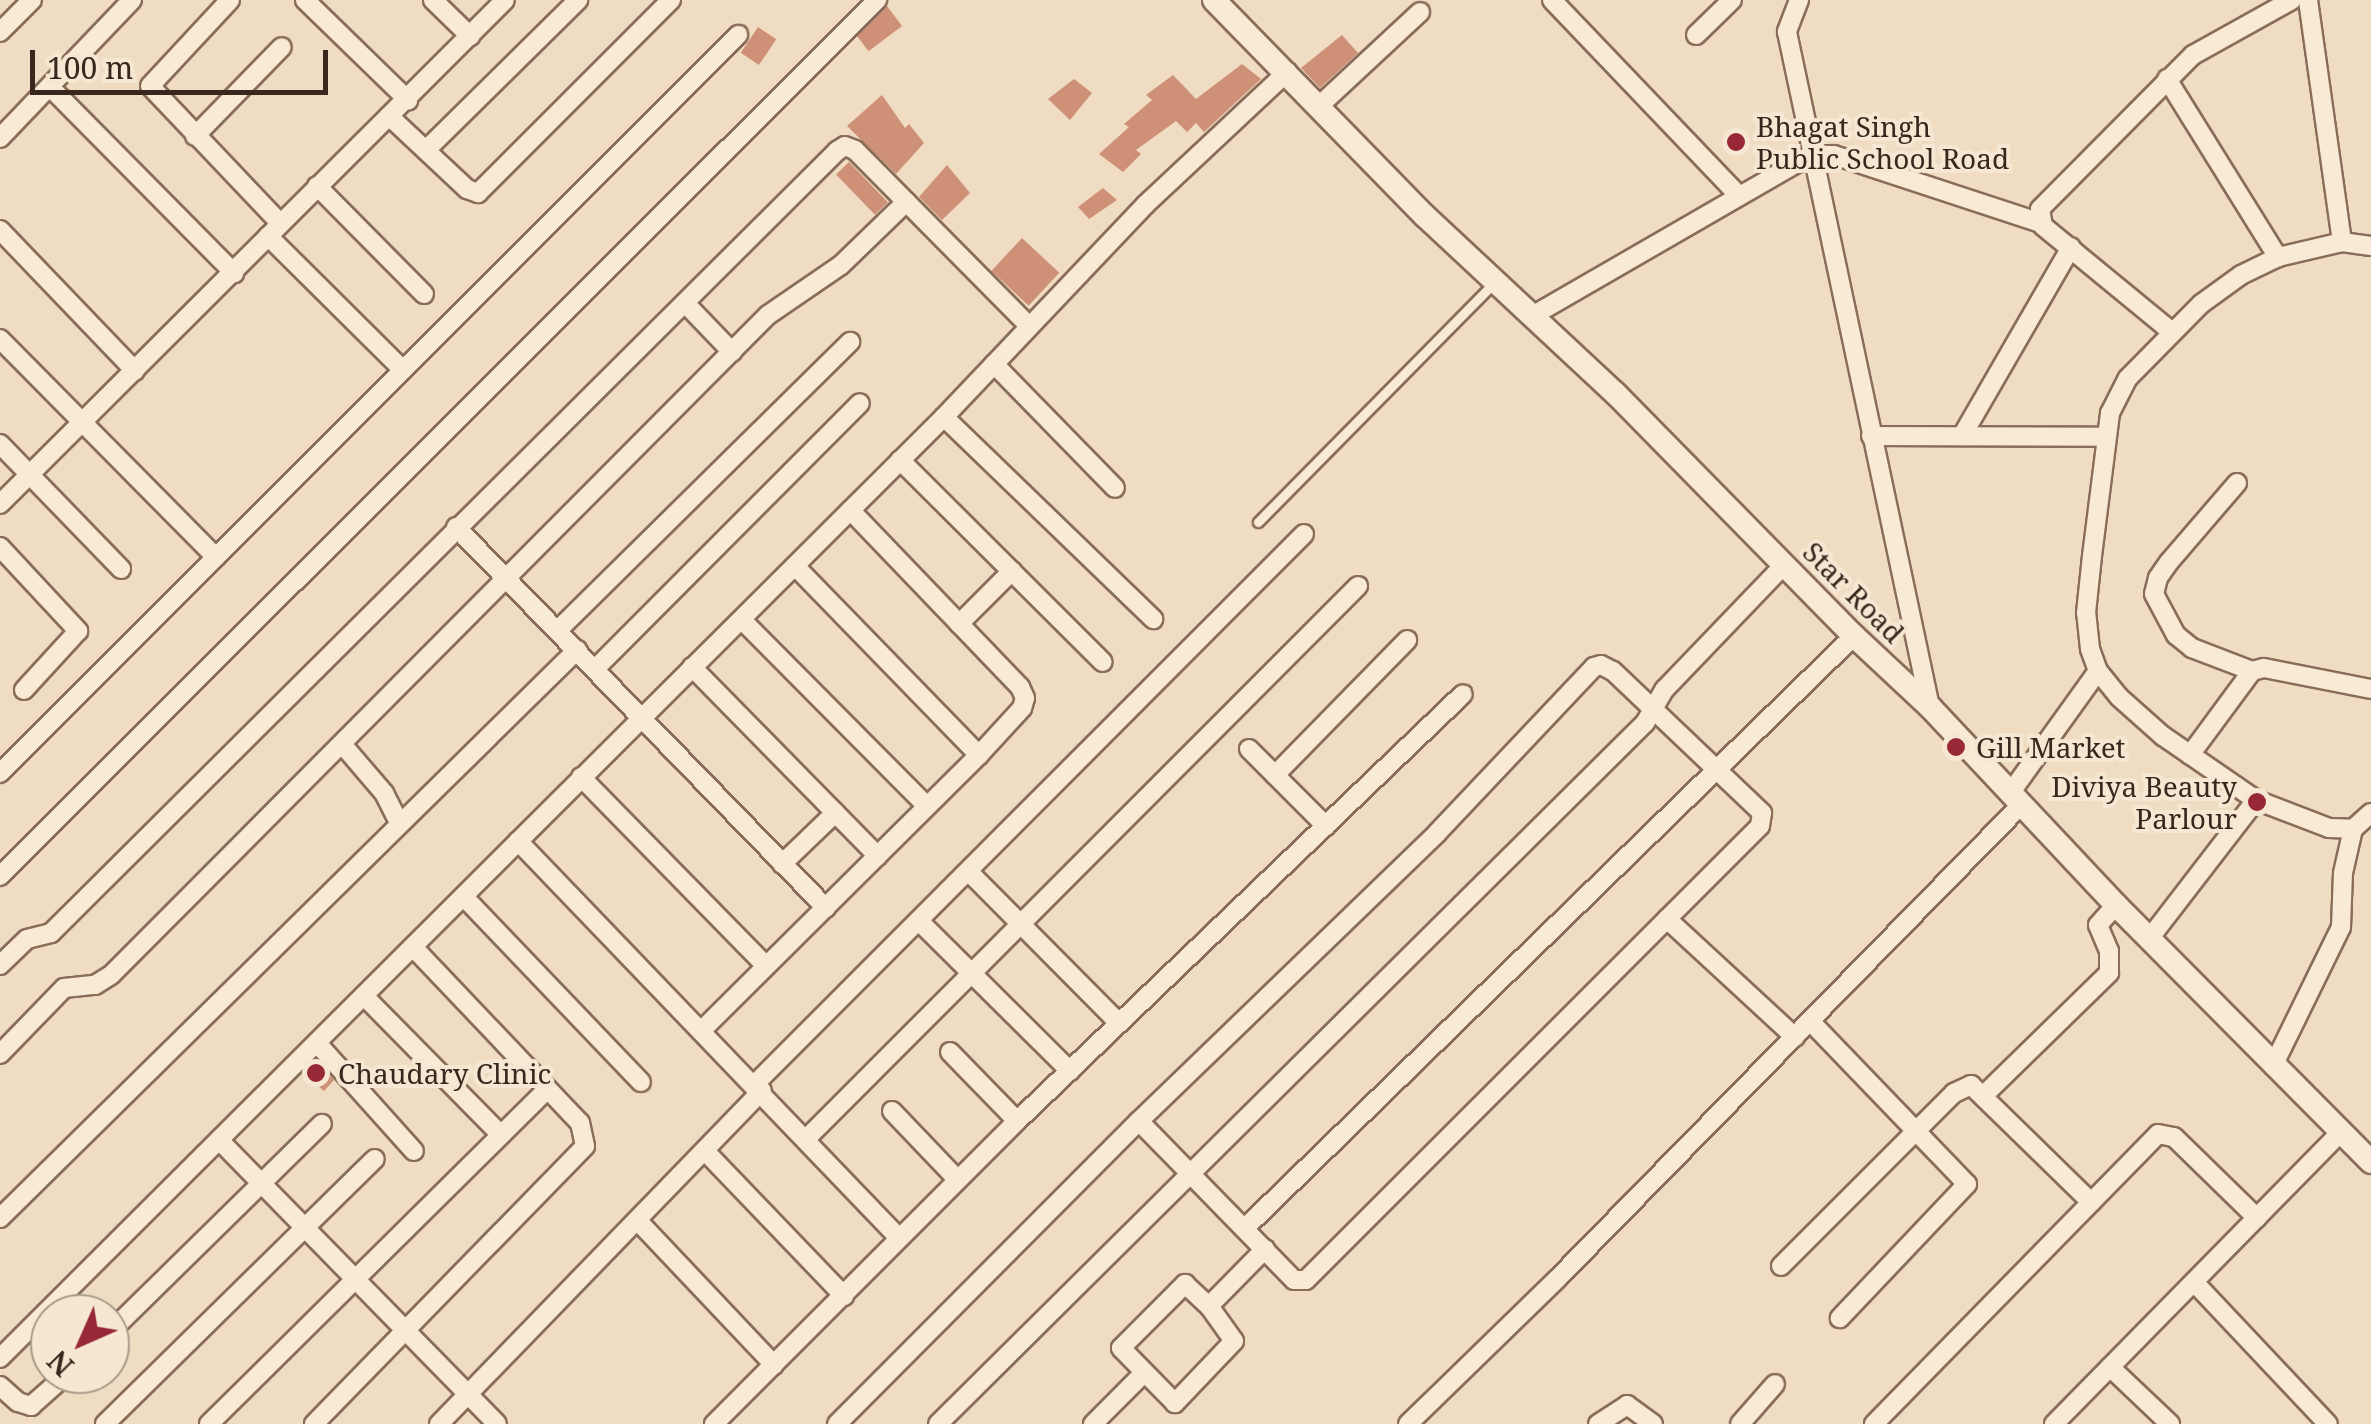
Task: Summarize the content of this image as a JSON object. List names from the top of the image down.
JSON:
{
  "streets": {
    "street": ["Star Road"]
  },
  "places": [
    "Bhagat Singh Public School Road",
    "Gill Market",
    "Diviya Beauty Parlour",
    "Chaudary Clinic"
  ],
  "scale_bar": "100 m",
  "north": "bottom left"
}
